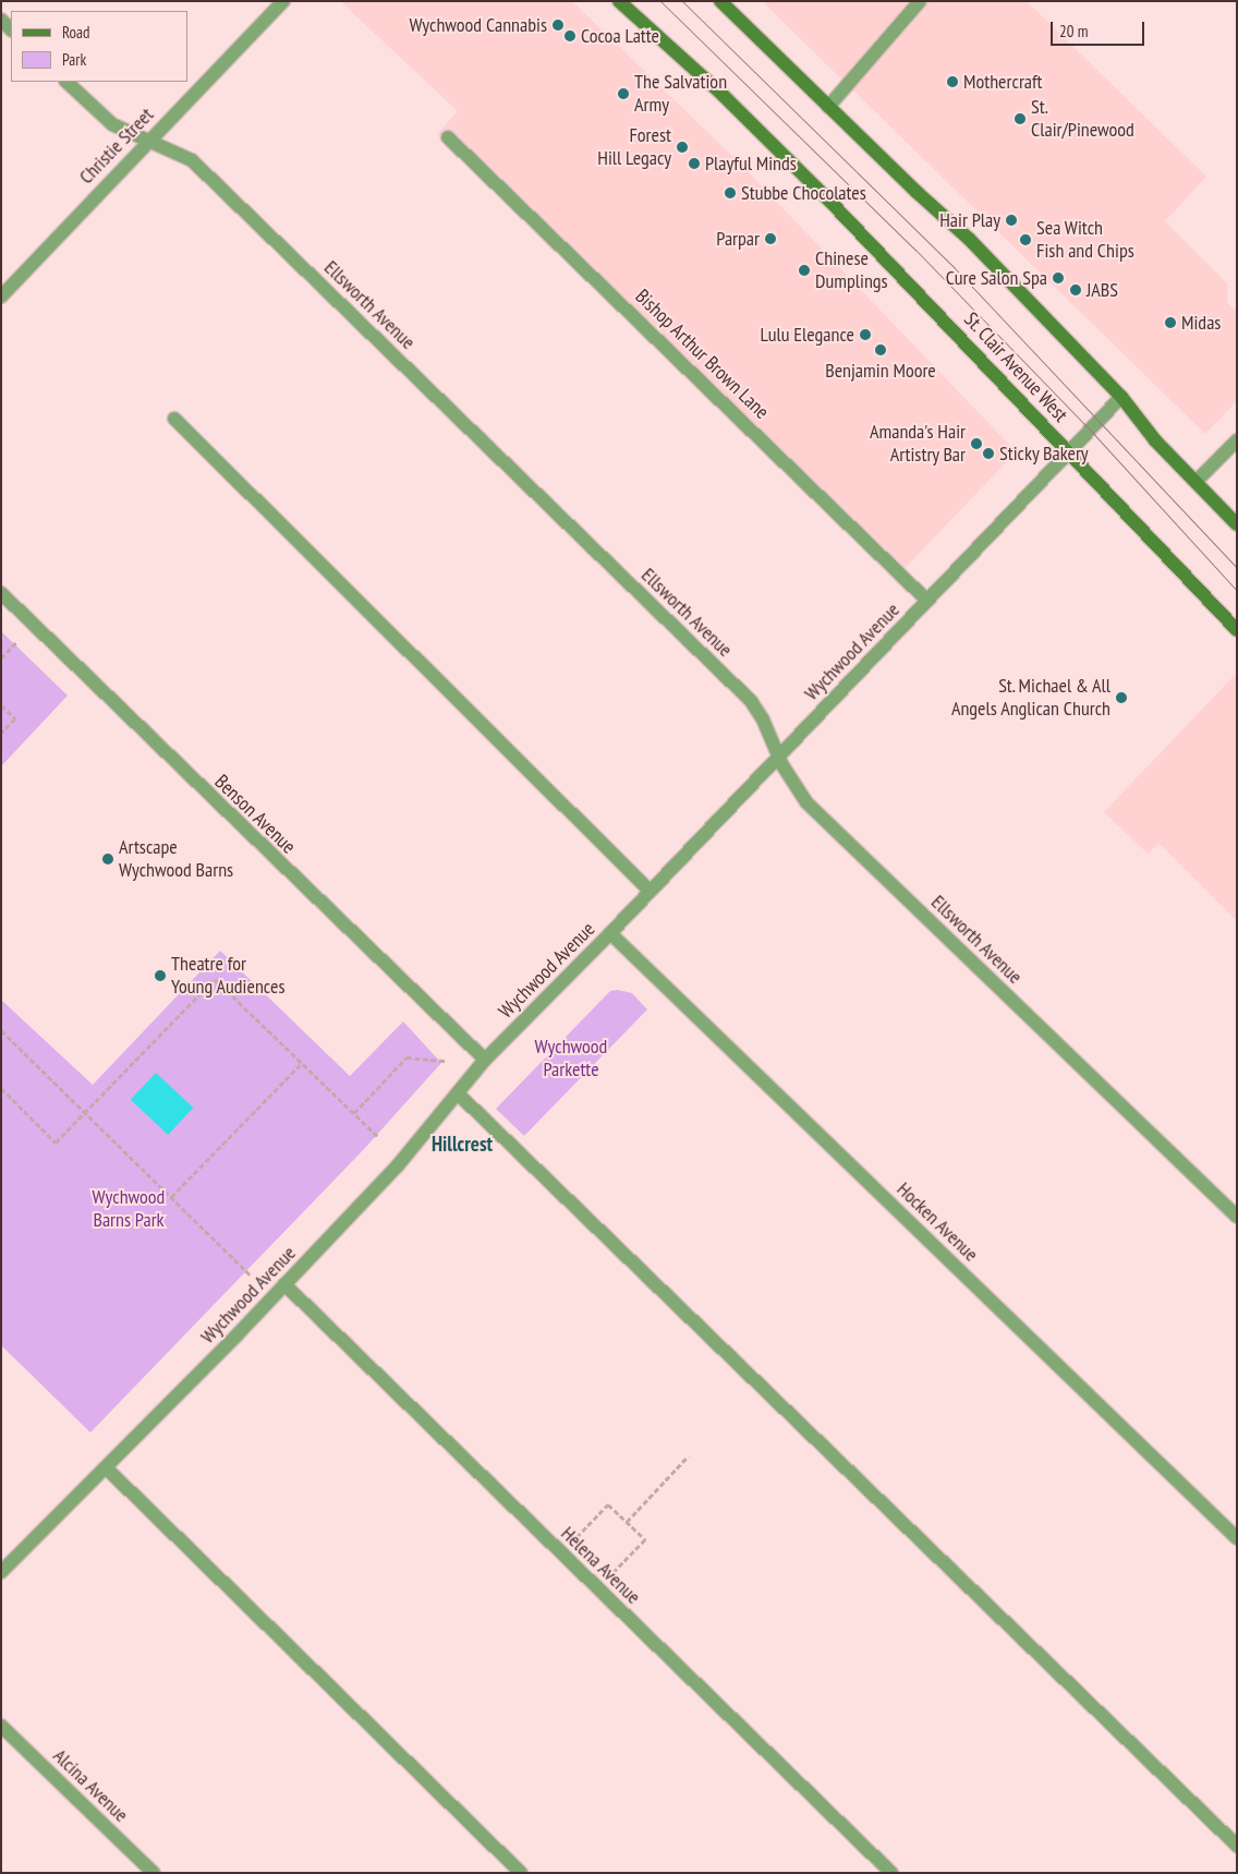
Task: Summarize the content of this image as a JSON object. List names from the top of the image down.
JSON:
{
  "streets": {
    "main road": ["St. Clair Avenue West"],
    "street": [
      "Christie Street",
      "Ellsworth Avenue",
      "Bishop Arthur Brown Lane",
      "Wychwood Avenue",
      "Benson Avenue",
      "Hocken Avenue",
      "Helena Avenue",
      "Alcina Avenue"
    ]
  },
  "crossings": [
    ["Christie Street", "Ellsworth Avenue"],
    ["Ellsworth Avenue", "Wychwood Avenue"],
    ["Bishop Arthur Brown Lane", "Wychwood Avenue"],
    ["St. Clair Avenue West", "Wychwood Avenue"],
    ["Wychwood Avenue", "Benson Avenue"],
    ["Wychwood Avenue", "Hocken Avenue"],
    ["Wychwood Avenue", "Helena Avenue"]
  ],
  "districts": ["Hillcrest"],
  "parks": ["Wychwood Parkette", "Wychwood Barns Park"],
  "places": [
    "Wychwood Cannabis",
    "Cocoa Latte",
    "Mothercraft",
    "The Salvation Army",
    "St. Clair/Pinewood",
    "Forest Hill Legacy",
    "Playful Minds",
    "Stubbe Chocolates",
    "Hair Play",
    "Parpar",
    "Sea Witch Fish and Chips",
    "Chinese Dumplings",
    "Cure Salon Spa",
    "JABS",
    "Midas",
    "Lulu Elegance",
    "Benjamin Moore",
    "Amanda's Hair Artistry Bar",
    "Sticky Bakery",
    "St. Michael & All Angels Anglican Church",
    "Artscape Wychwood Barns",
    "Theatre for Young Audiences"
  ],
  "legend": ["Road", "Park"],
  "scale_bar": "20 m"
}
